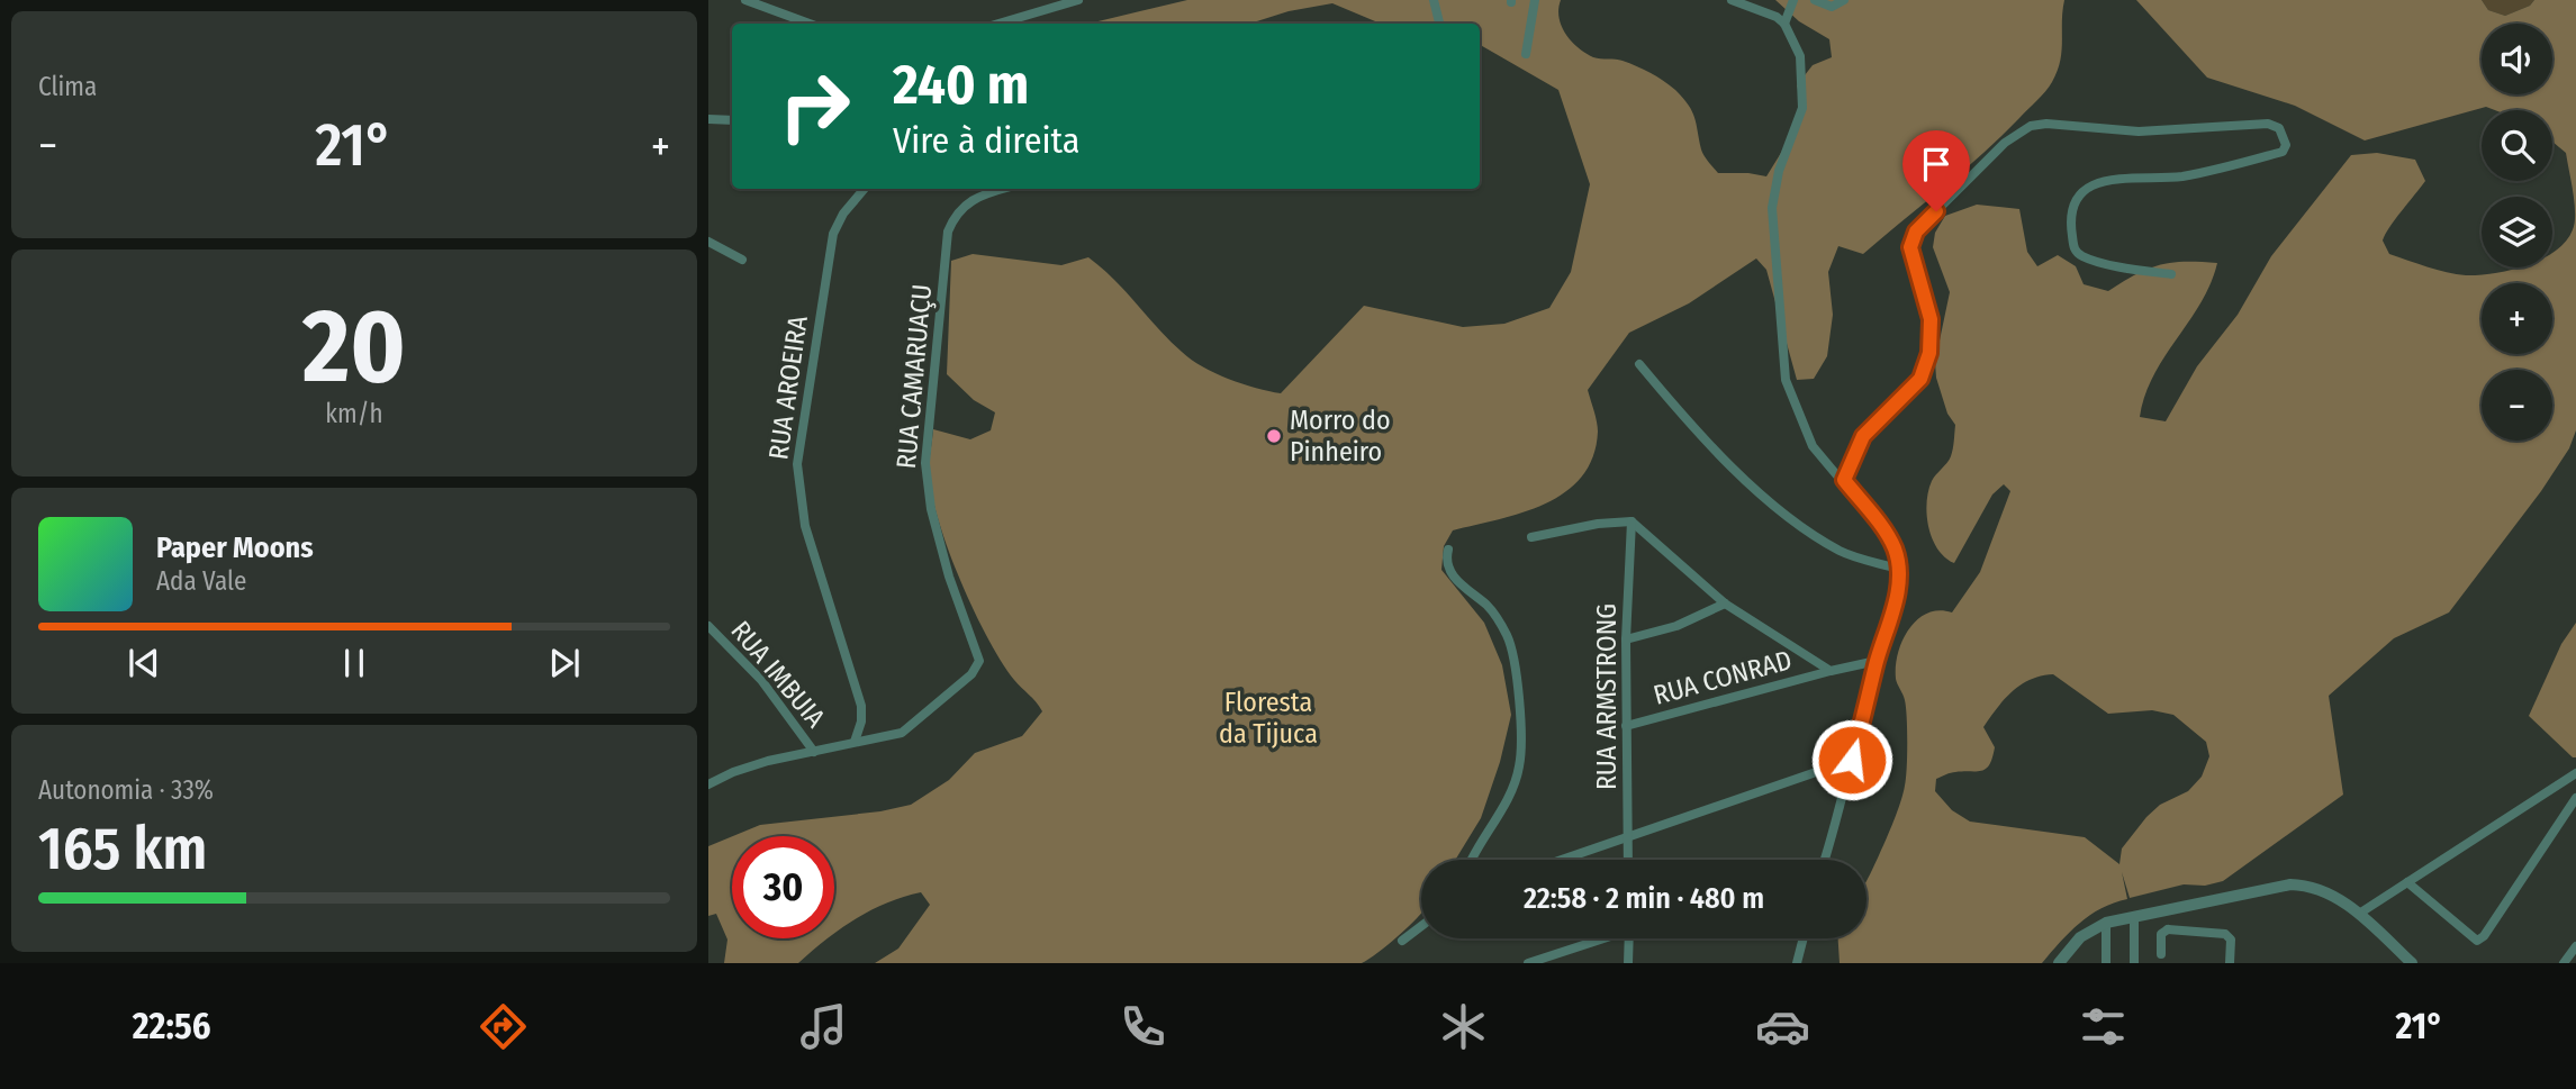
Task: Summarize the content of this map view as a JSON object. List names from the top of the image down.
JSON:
{
  "streets": {
    "street": [
      "RUA CAMARUAÇU",
      "RUA AROEIRA",
      "RUA IMBUIA",
      "RUA CONRAD",
      "RUA ARMSTRONG"
    ]
  },
  "crossings": [
    ["RUA CAMARUAÇU", "RUA AROEIRA"],
    ["RUA CONRAD", "RUA ARMSTRONG"]
  ],
  "parks": ["Floresta da Tijuca"],
  "places": ["Morro do Pinheiro"],
  "page": {
    "tile": [
      "Clima",
      ["20", "km/h"],
      ["Autonomia · 33%", "165 km"]
    ],
    "map_buttons": ["+", "−"],
    "turn": ["240 m", "Vire à direita"],
    "heat": ["−", "21°", "+"],
    "song": ["Paper Moons", "Ada Vale"],
    "limit": "30",
    "trip": "22:58 · 2 min · 480 m",
    "tabs": ["22:56", "21°"]
  }
}
